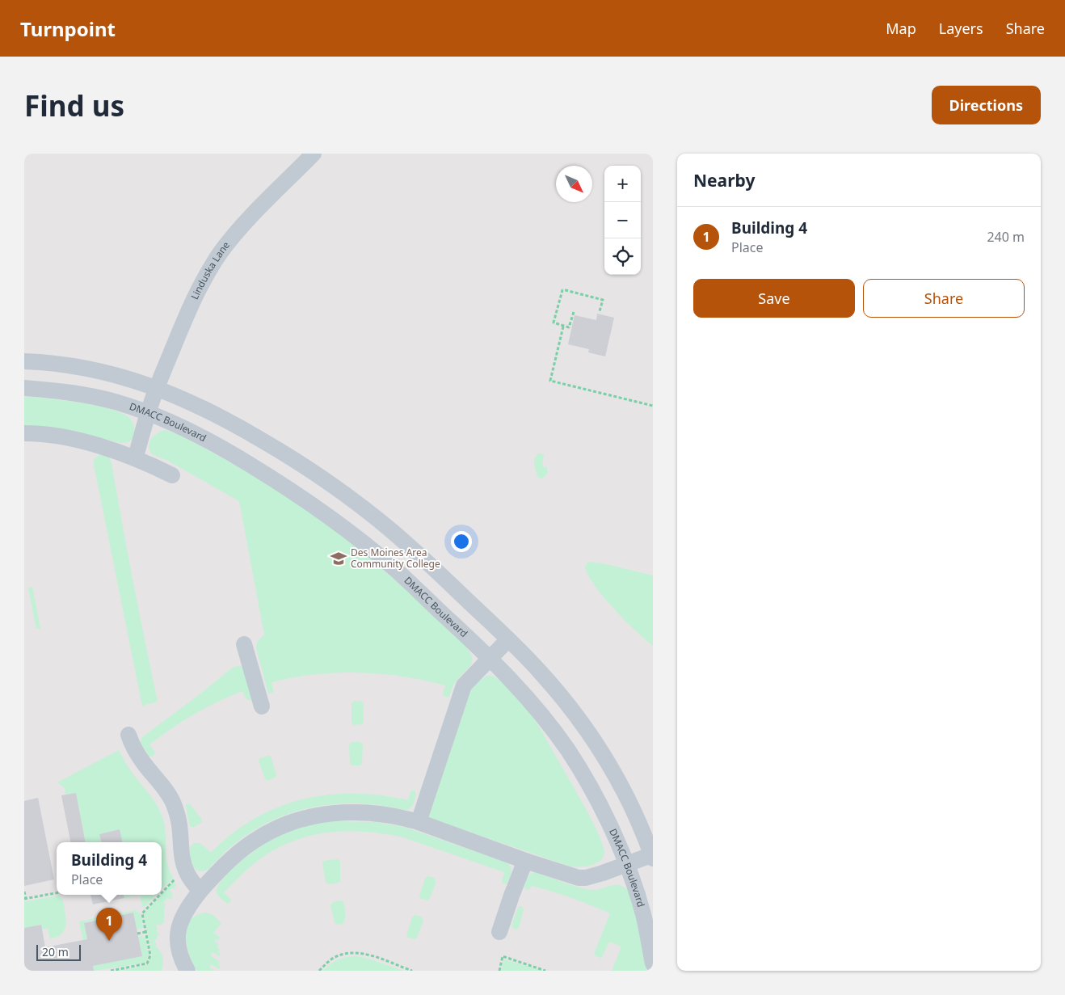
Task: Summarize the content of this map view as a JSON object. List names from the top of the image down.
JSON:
{
  "streets": {
    "street": ["Linduska Lane", "DMACC Boulevard"]
  },
  "crossings": [
    ["Linduska Lane", "DMACC Boulevard"]
  ],
  "places": {
    "school or university": ["Des Moines Area Community College"]
  },
  "scale_bar": "20 m",
  "north": "bottom right",
  "page": {
    "header": "Turnpoint",
    "nav": ["Map", "Layers", "Share"],
    "buttons": [
      "Directions",
      ["Save", "Share"]
    ],
    "title": "Find us",
    "heading": "Nearby",
    "map_buttons": ["+", "−"],
    "list": [
      {
        "mark": "1",
        "name": "Building 4",
        "note": "Place",
        "value": "240 m"
      }
    ],
    "popup": ["Building 4", "Place"],
    "pins": "1",
    "scale": "20 m"
  }
}
